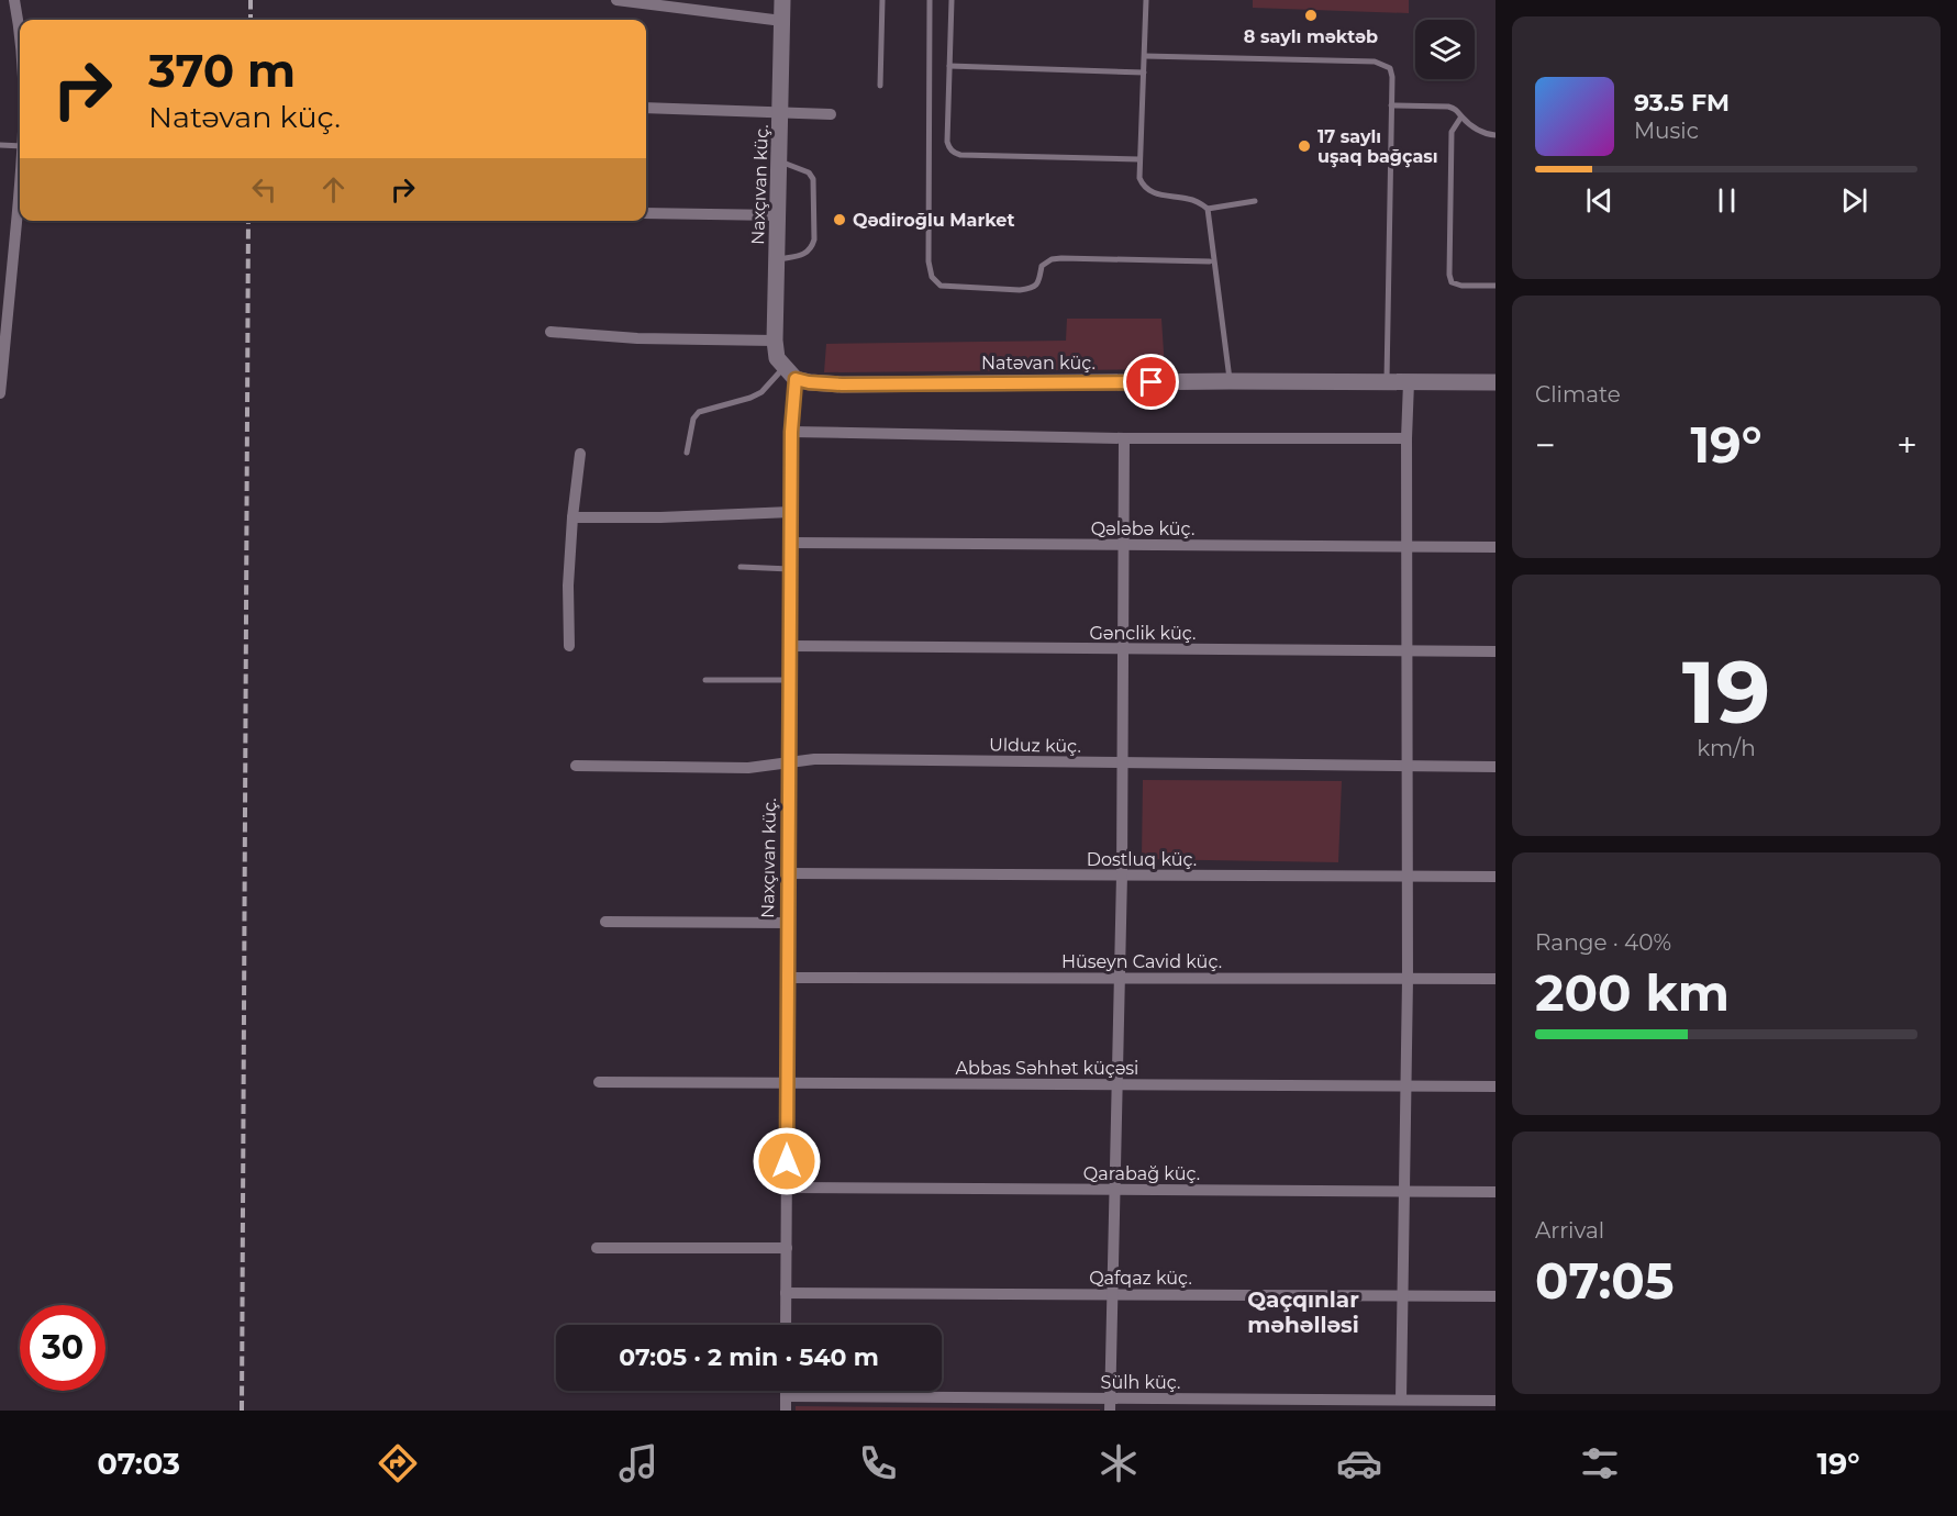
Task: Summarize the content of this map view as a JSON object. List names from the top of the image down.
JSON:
{
  "streets": {
    "street": [
      "Naxçıvan küç.",
      "Natəvan küç.",
      "Qələbə küç.",
      "Gənclik küç.",
      "Ulduz küç.",
      "Dostluq küç.",
      "Hüseyn Cavid küç.",
      "Abbas Səhhət küçəsi",
      "Qarabağ küç.",
      "Qafqaz küç.",
      "Sülh küç."
    ]
  },
  "crossings": [
    ["Naxçıvan küç.", "Natəvan küç."],
    ["Naxçıvan küç.", "Qələbə küç."],
    ["Naxçıvan küç.", "Gənclik küç."],
    ["Naxçıvan küç.", "Ulduz küç."],
    ["Naxçıvan küç.", "Dostluq küç."],
    ["Naxçıvan küç.", "Hüseyn Cavid küç."],
    ["Naxçıvan küç.", "Abbas Səhhət küçəsi"],
    ["Naxçıvan küç.", "Qarabağ küç."],
    ["Naxçıvan küç.", "Qafqaz küç."]
  ],
  "districts": ["Qaçqınlar məhəlləsi"],
  "places": ["8 saylı məktəb", "17 saylı uşaq bağçası", "Qədiroğlu Market"],
  "page": {
    "turn": ["370 m", "Natəvan küç."],
    "song": ["93.5 FM", "Music"],
    "tile": [
      "Climate",
      ["19", "km/h"],
      ["Range · 40%", "200 km"],
      ["Arrival", "07:05"]
    ],
    "heat": ["−", "19°", "+"],
    "limit": "30",
    "trip": "07:05 · 2 min · 540 m",
    "tabs": ["07:03", "19°"]
  }
}
